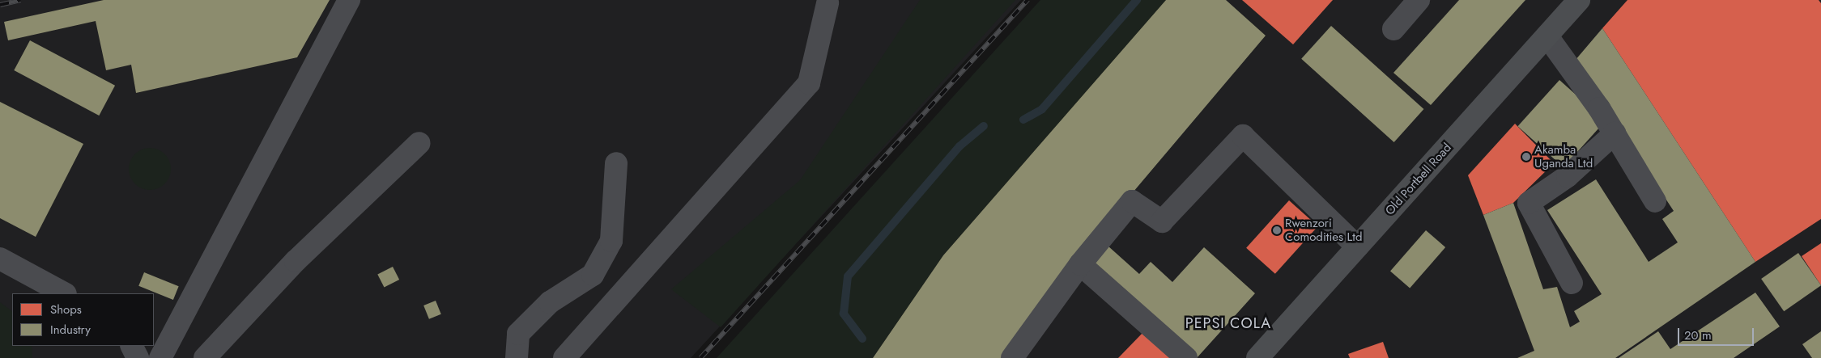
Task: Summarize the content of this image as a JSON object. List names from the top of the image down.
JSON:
{
  "streets": {
    "main road": ["Old Portbell Road"]
  },
  "districts": ["PEPSI COLA"],
  "places": ["Akamba Uganda Ltd", "Rwenzori Comodities Ltd"],
  "legend": ["Shops", "Industry"],
  "scale_bar": "20 m"
}
